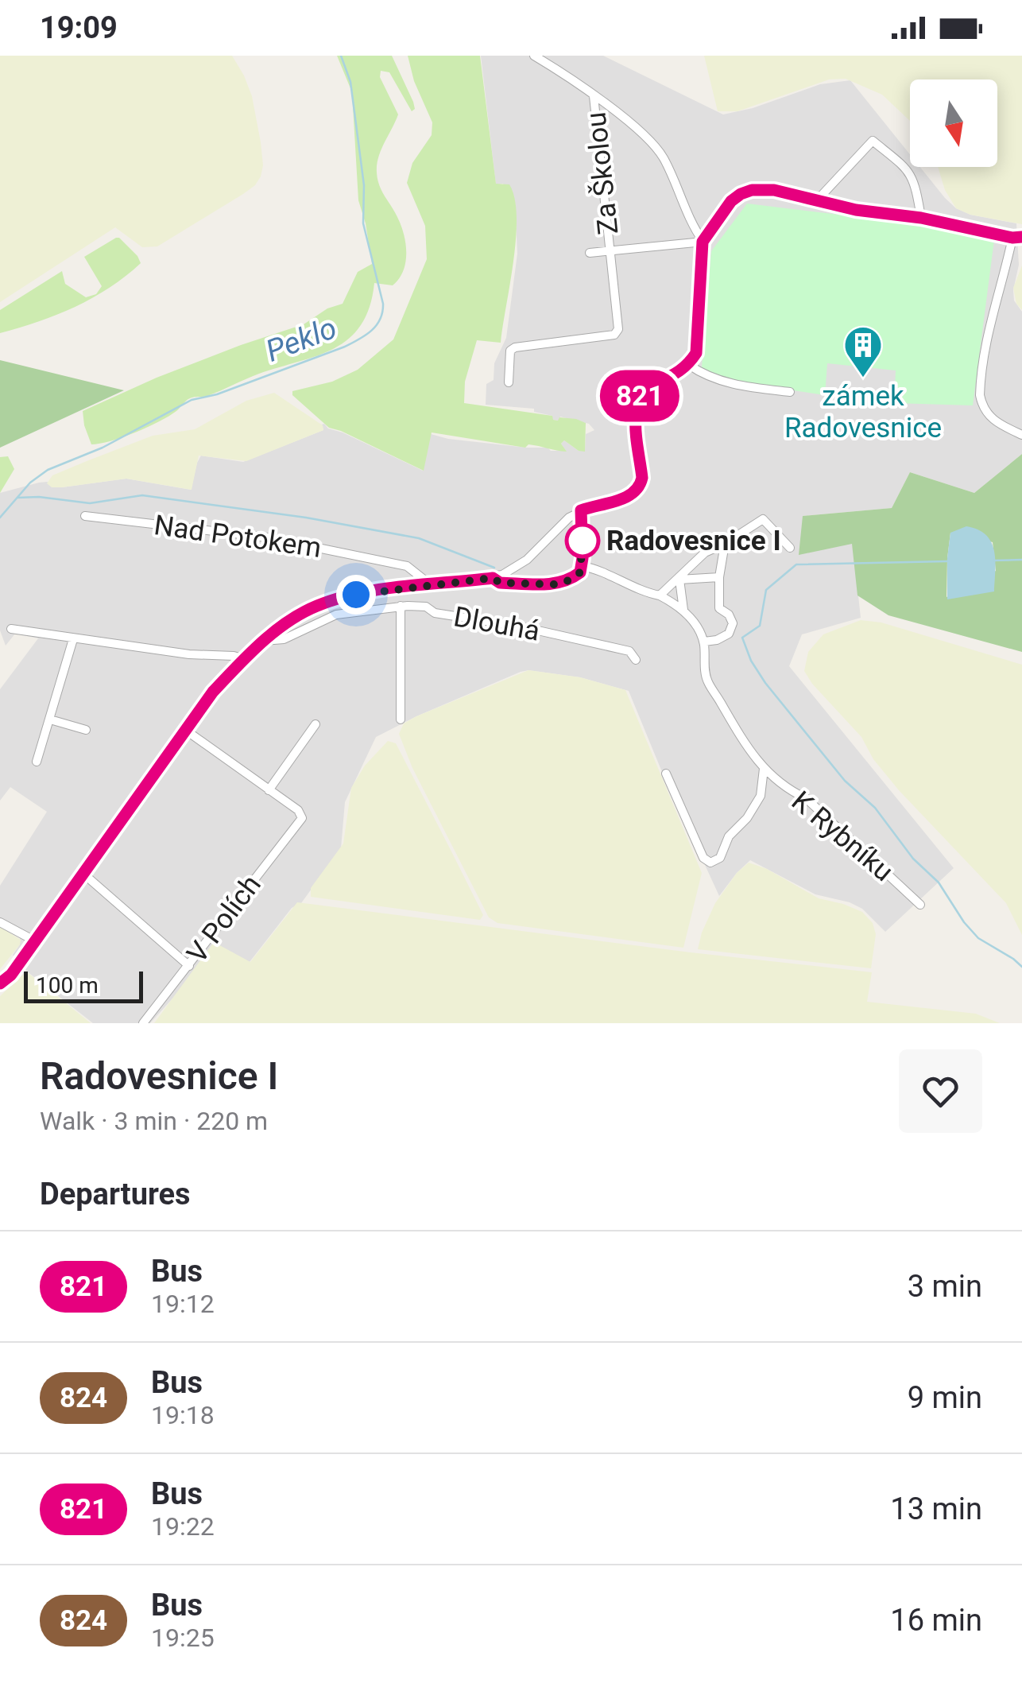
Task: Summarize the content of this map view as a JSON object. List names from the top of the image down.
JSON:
{
  "streets": {
    "street": [
      "Za Školou",
      "Nad Potokem",
      "Dlouhá",
      "K Rybníku",
      "V Polích"
    ]
  },
  "water": ["Peklo"],
  "places": {
    "building": ["zámek Radovesnice"],
    "other": ["Radovesnice I"]
  },
  "lines": ["bus line 821"],
  "scale_bar": "100 m",
  "north": "bottom",
  "page": {
    "status": "19:09",
    "on_map": "821",
    "scale": "100 m",
    "heading": [
      ["Radovesnice I", "Walk · 3 min · 220 m"],
      "Departures"
    ],
    "list": [
      {
        "mark": "821",
        "name": "Bus",
        "note": "19:12",
        "value": "3 min"
      },
      {
        "mark": "824",
        "name": "Bus",
        "note": "19:18",
        "value": "9 min"
      },
      {
        "mark": "821",
        "name": "Bus",
        "note": "19:22",
        "value": "13 min"
      },
      {
        "mark": "824",
        "name": "Bus",
        "note": "19:25",
        "value": "16 min"
      }
    ]
  }
}
